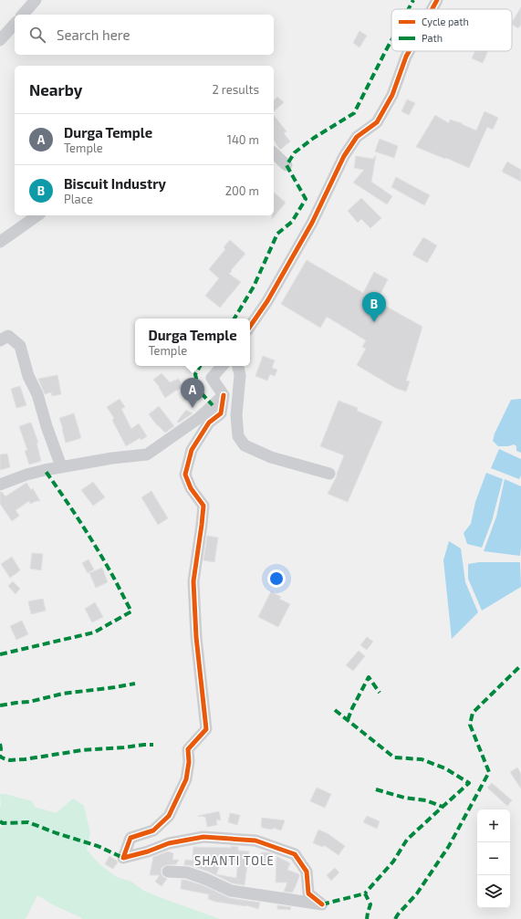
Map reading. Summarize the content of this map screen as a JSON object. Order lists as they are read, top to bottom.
{
  "districts": ["SHANTI TOLE"],
  "legend": ["Cycle path", "Path"],
  "page": {
    "search": "Search here",
    "heading": ["Nearby", "2 results"],
    "list": [
      {
        "mark": "A",
        "name": "Durga Temple",
        "note": "Temple",
        "value": "140 m"
      },
      {
        "mark": "B",
        "name": "Biscuit Industry",
        "note": "Place",
        "value": "200 m"
      }
    ],
    "pins": ["B", "A"],
    "popup": ["Durga Temple", "Temple"],
    "map_buttons": ["+", "−"]
  }
}
